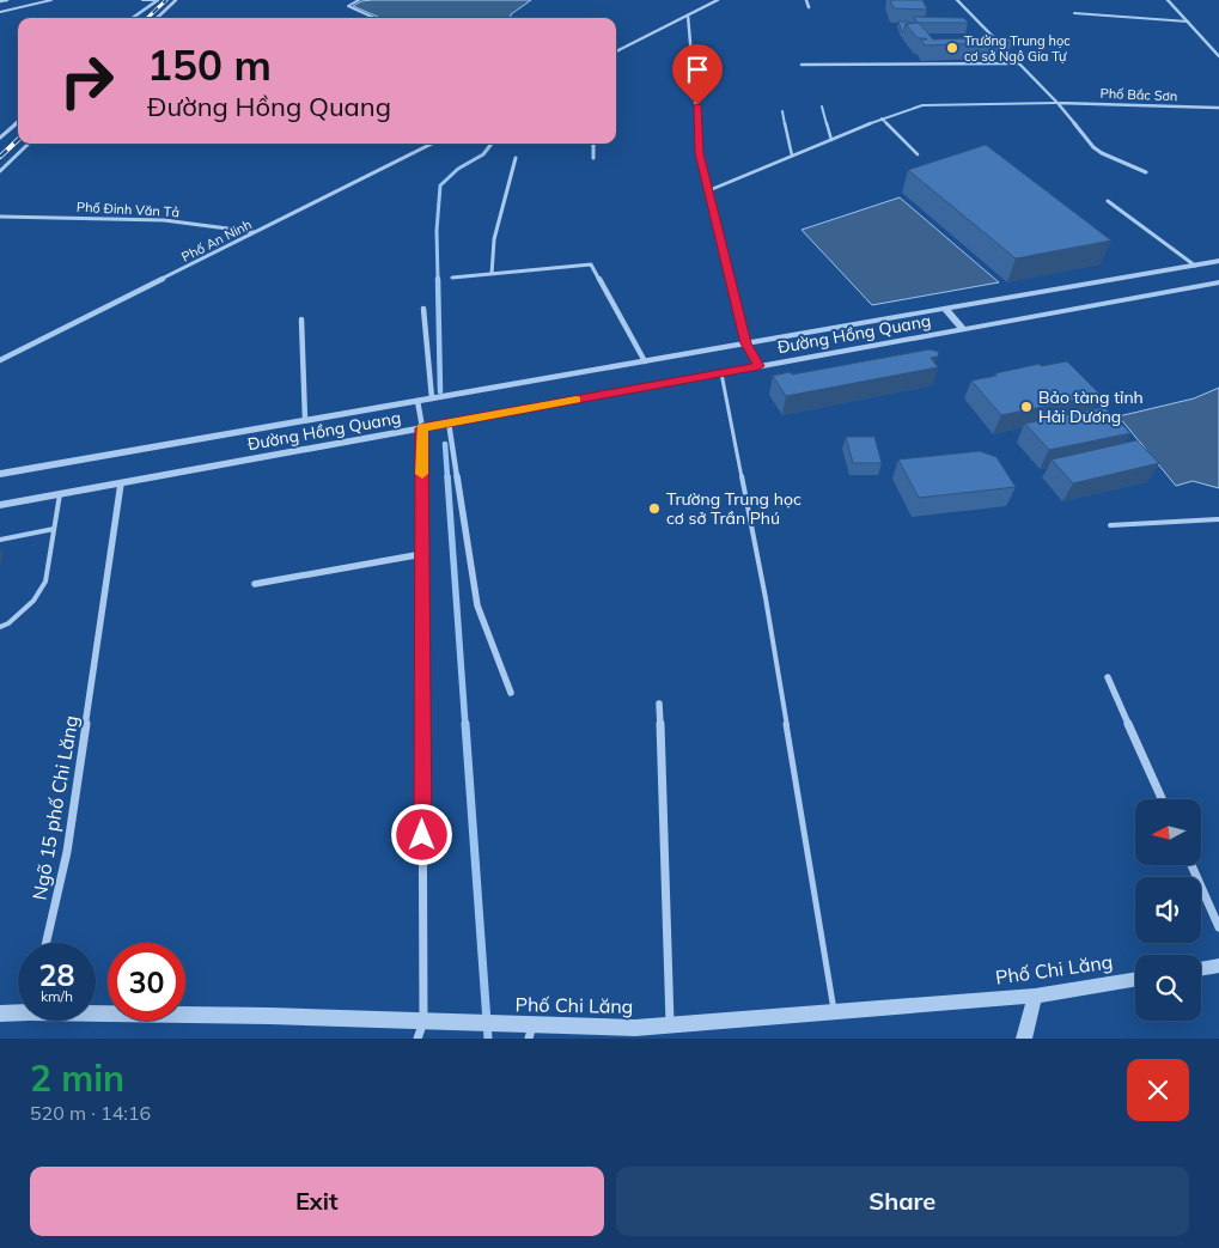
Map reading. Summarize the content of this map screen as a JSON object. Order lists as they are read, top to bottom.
{
  "streets": {
    "street": [
      "Phố Bắc Sơn",
      "Phố Đinh Văn Tả",
      "Phố An Ninh",
      "Đường Hồng Quang",
      "Ngõ 15 phố Chi Lăng",
      "Phố Chi Lăng"
    ]
  },
  "crossings": [
    ["Phố Đinh Văn Tả", "Phố An Ninh"],
    ["Đường Hồng Quang", "Ngõ 15 phố Chi Lăng"]
  ],
  "places": ["Trường Trung học cơ sở Ngô Gia Tự", "Bảo tàng tỉnh Hải Dương", "Trường Trung học cơ sở Trần Phú"],
  "north": "left",
  "page": {
    "turn": ["150 m", "Đường Hồng Quang"],
    "speed": "28 km/h",
    "limit": "30",
    "heading": ["2 min", "520 m · 14:16"],
    "buttons": ["Exit", "Share"]
  }
}
